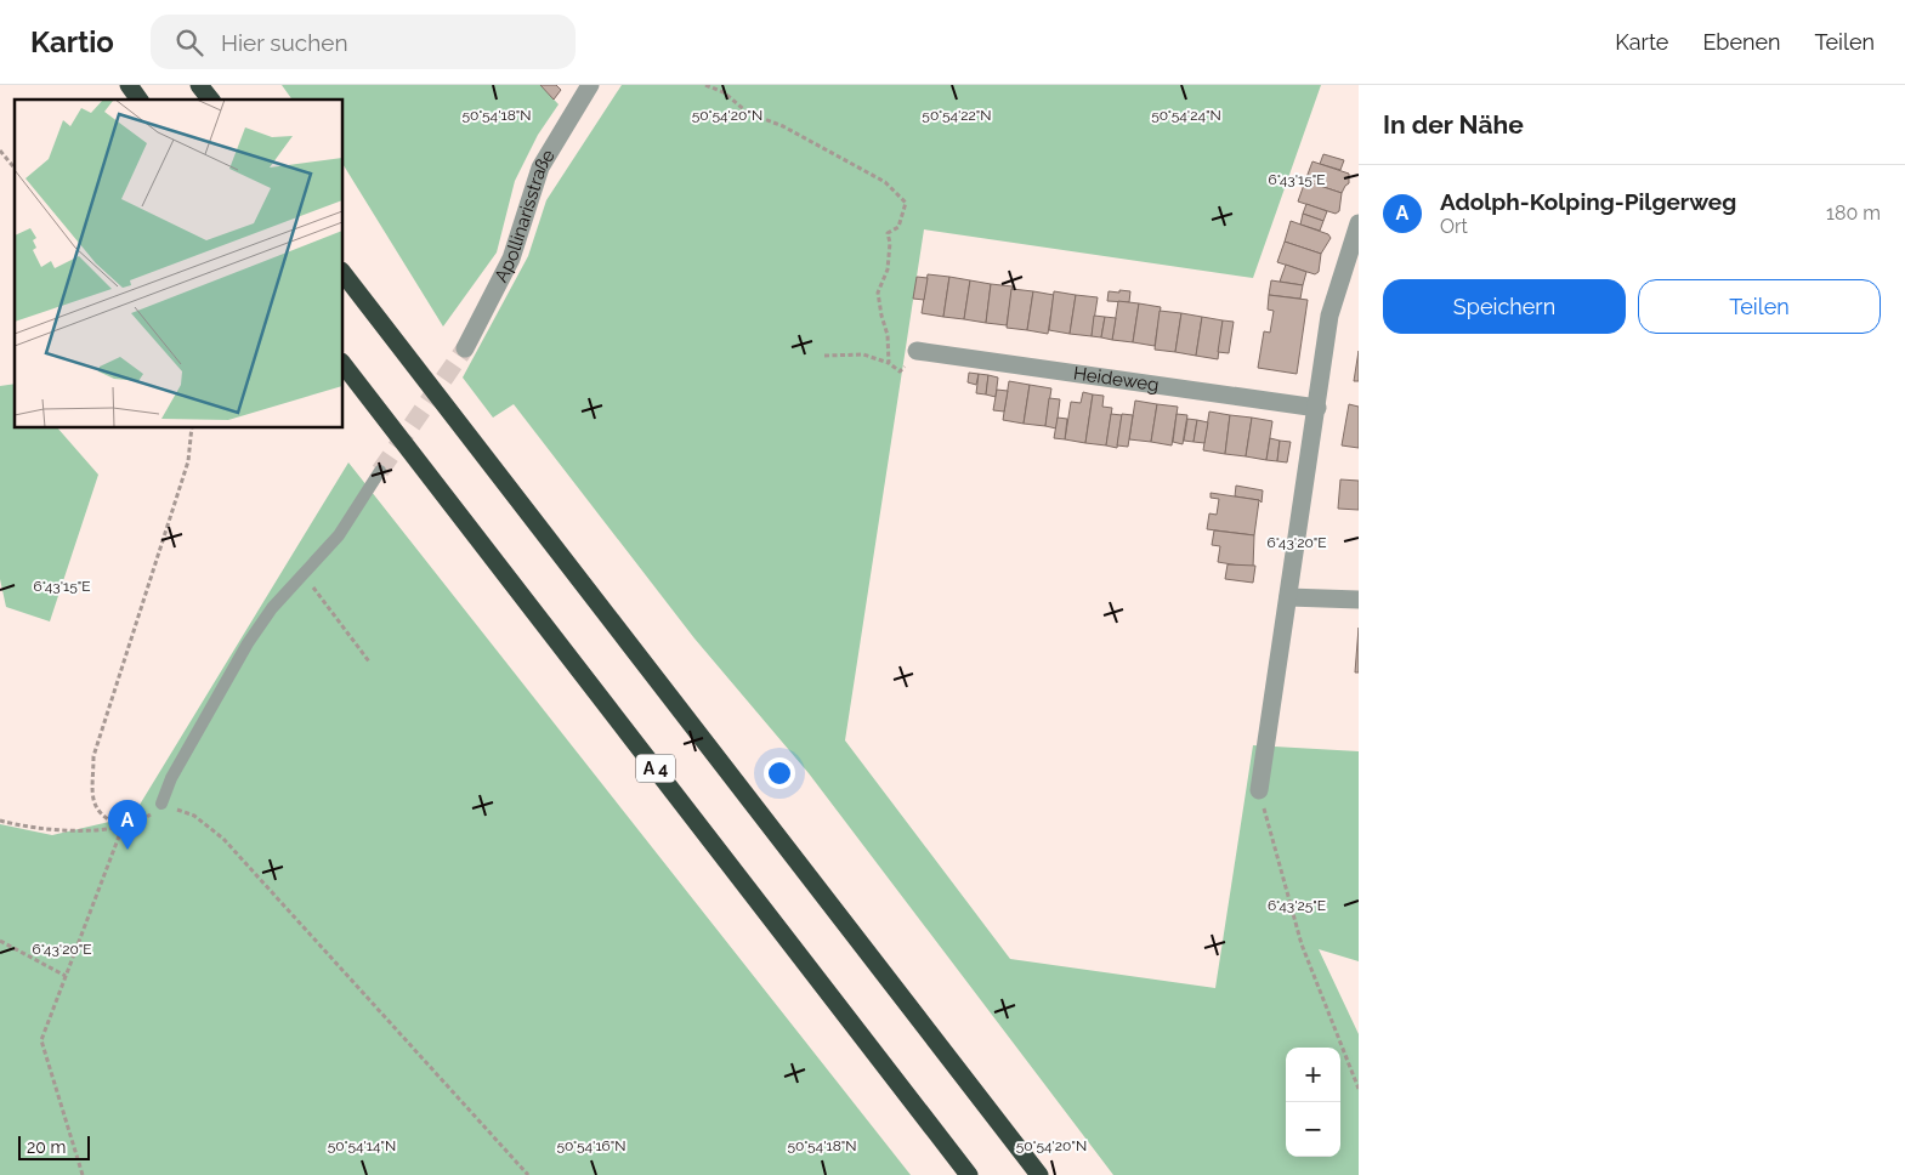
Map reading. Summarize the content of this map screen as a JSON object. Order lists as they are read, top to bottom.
{
  "streets": {
    "highway": ["A 4"],
    "street": ["Apollinarisstraße", "Heideweg"]
  },
  "scale_bar": "20 m",
  "page": {
    "header": "Kartio",
    "search": "Hier suchen",
    "nav": ["Karte", "Ebenen", "Teilen"],
    "heading": "In der Nähe",
    "list": [
      {
        "mark": "A",
        "name": "Adolph-Kolping-Pilgerweg",
        "note": "Ort",
        "value": "180 m"
      }
    ],
    "buttons": ["Speichern", "Teilen"],
    "pins": "A",
    "map_buttons": ["+", "−"],
    "scale": "20 m"
  },
  "coordinates": [
    "50°54'18\"N",
    "50°54'20\"N",
    "50°54'22\"N",
    "50°54'24\"N",
    "6°43'15\"E",
    "6°43'20\"E",
    "6°43'25\"E",
    "50°54'14\"N",
    "50°54'16\"N"
  ]
}
